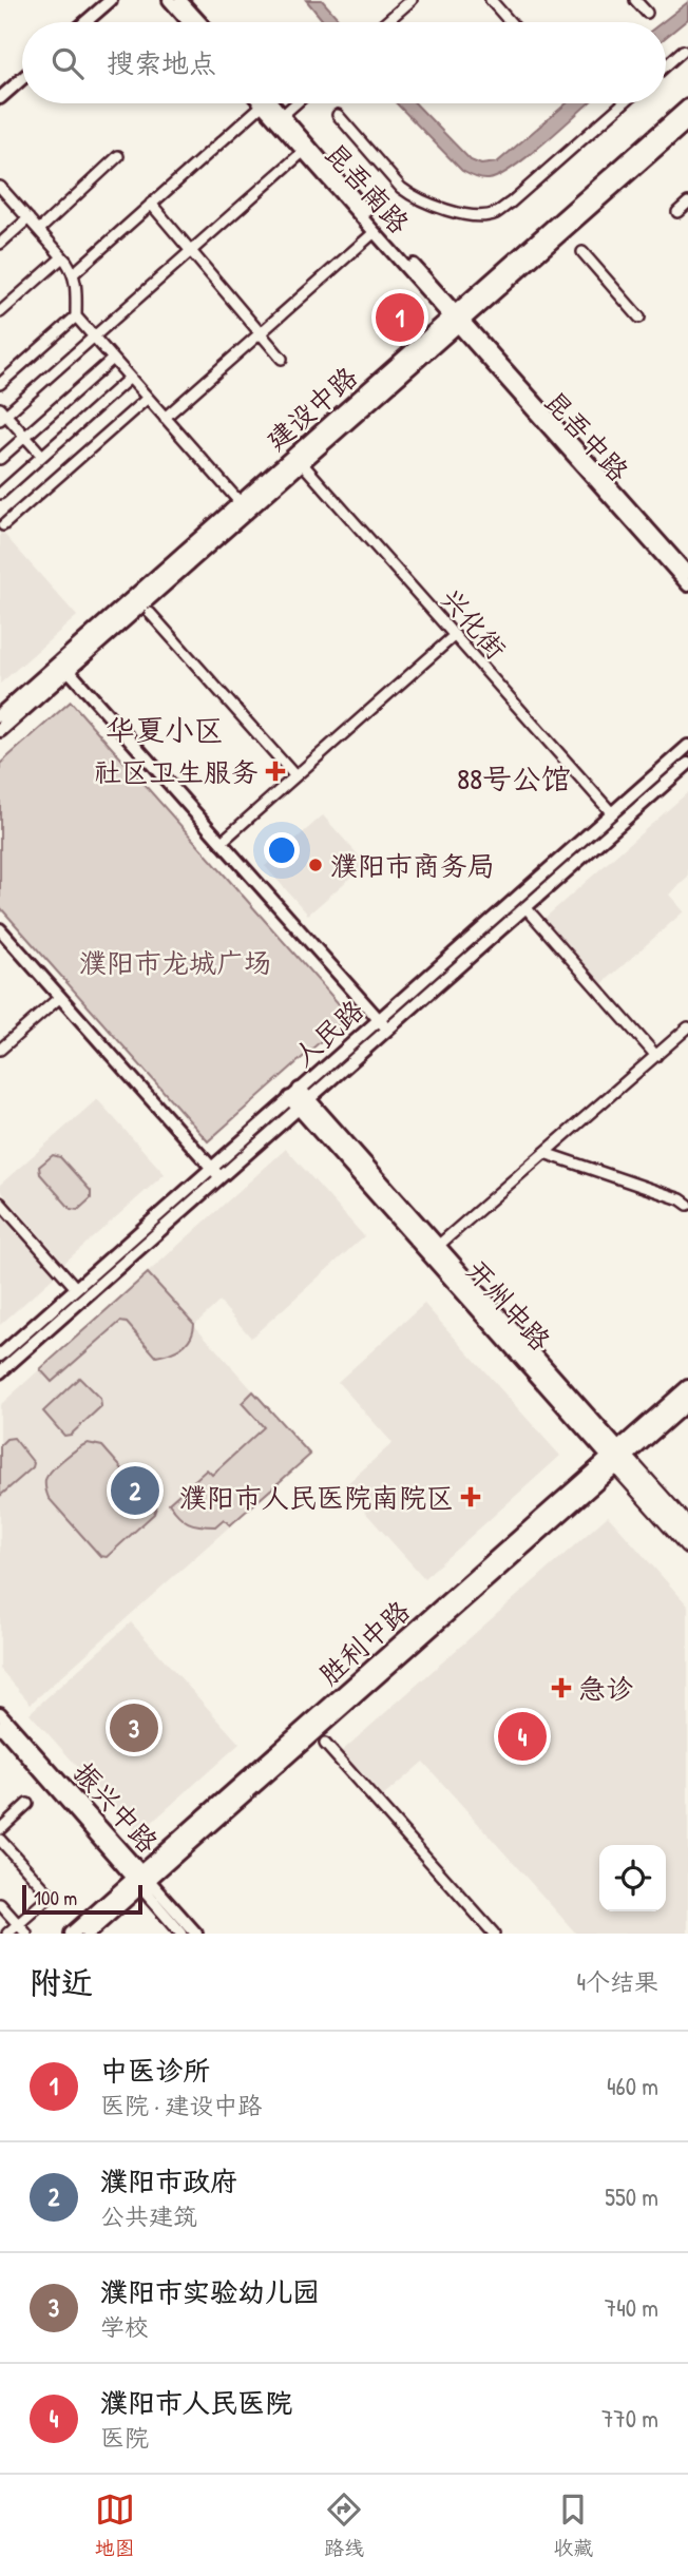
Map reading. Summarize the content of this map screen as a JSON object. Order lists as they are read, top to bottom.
{
  "streets": {
    "main road": ["建设中路", "开州中路", "胜利中路"],
    "street": [
      "昆吾南路",
      "昆吾中路",
      "兴化街",
      "人民路",
      "振兴中路"
    ]
  },
  "crossings": [
    ["昆吾南路", "建设中路"],
    ["昆吾南路", "昆吾中路"],
    ["建设中路", "昆吾中路"],
    ["建设中路", "兴化街"],
    ["兴化街", "人民路"],
    ["人民路", "开州中路"],
    ["开州中路", "胜利中路"],
    ["胜利中路", "振兴中路"]
  ],
  "districts": ["华夏小区", "88号公馆"],
  "parks": ["濮阳市龙城广场"],
  "places": {
    "health": ["社区卫生服务", "濮阳市人民医院南院区", "急诊"],
    "other": ["濮阳市商务局"]
  },
  "scale_bar": "100 m",
  "page": {
    "search": "搜索地点",
    "pins": [
      "1",
      "2",
      "3",
      "4"
    ],
    "scale": "100 m",
    "heading": ["附近", "4个结果"],
    "list": [
      {
        "mark": "1",
        "name": "中医诊所",
        "note": "医院 · 建设中路",
        "value": "460 m"
      },
      {
        "mark": "2",
        "name": "濮阳市政府",
        "note": "公共建筑",
        "value": "550 m"
      },
      {
        "mark": "3",
        "name": "濮阳市实验幼儿园",
        "note": "学校",
        "value": "740 m"
      },
      {
        "mark": "4",
        "name": "濮阳市人民医院",
        "note": "医院",
        "value": "770 m"
      }
    ],
    "nav": ["地图", "路线", "收藏"]
  }
}
